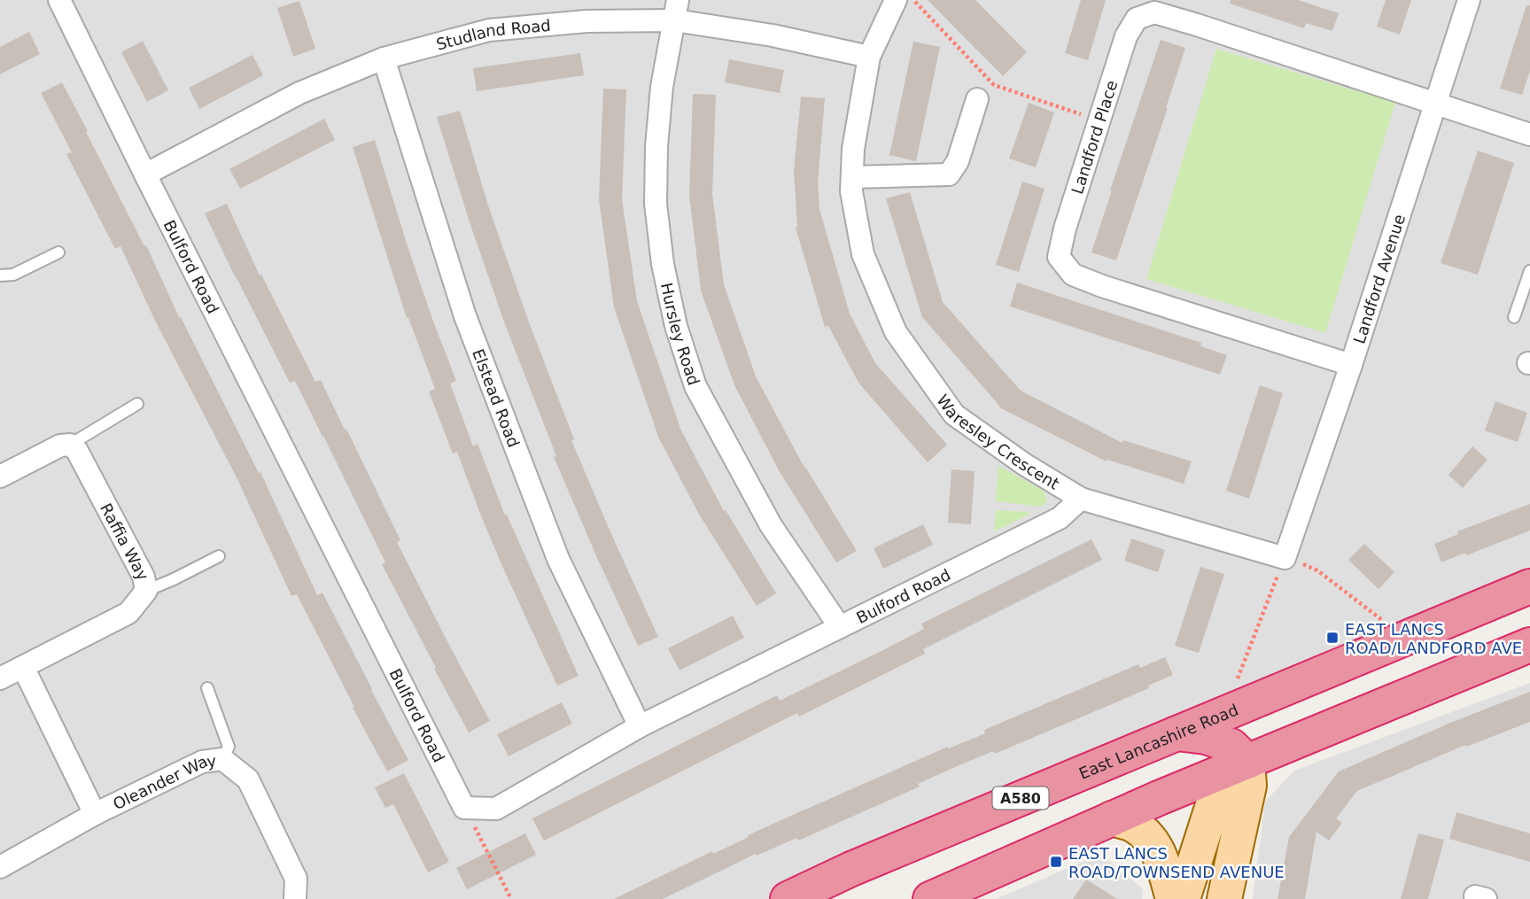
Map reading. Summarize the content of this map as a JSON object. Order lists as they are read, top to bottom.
{
  "streets": {
    "highway": ["East Lancashire Road", "A580"],
    "street": [
      "Studland Road",
      "Landford Place",
      "Bulford Road",
      "Landford Avenue",
      "Hursley Road",
      "Elstead Road",
      "Waresley Crescent",
      "Raffia Way",
      "Oleander Way"
    ]
  },
  "crossings": [
    ["Studland Road", "Bulford Road"],
    ["Studland Road", "Hursley Road"],
    ["Studland Road", "Elstead Road"],
    ["Studland Road", "Waresley Crescent"],
    ["Landford Place", "Landford Avenue"],
    ["Bulford Road", "Hursley Road"],
    ["Bulford Road", "Elstead Road"],
    ["Bulford Road", "Waresley Crescent"],
    ["Landford Avenue", "Waresley Crescent"],
    ["Raffia Way", "Oleander Way"]
  ],
  "places": {
    "transit": ["EAST LANCS ROAD/LANDFORD AVE", "EAST LANCS ROAD/TOWNSEND AVENUE"]
  }
}
